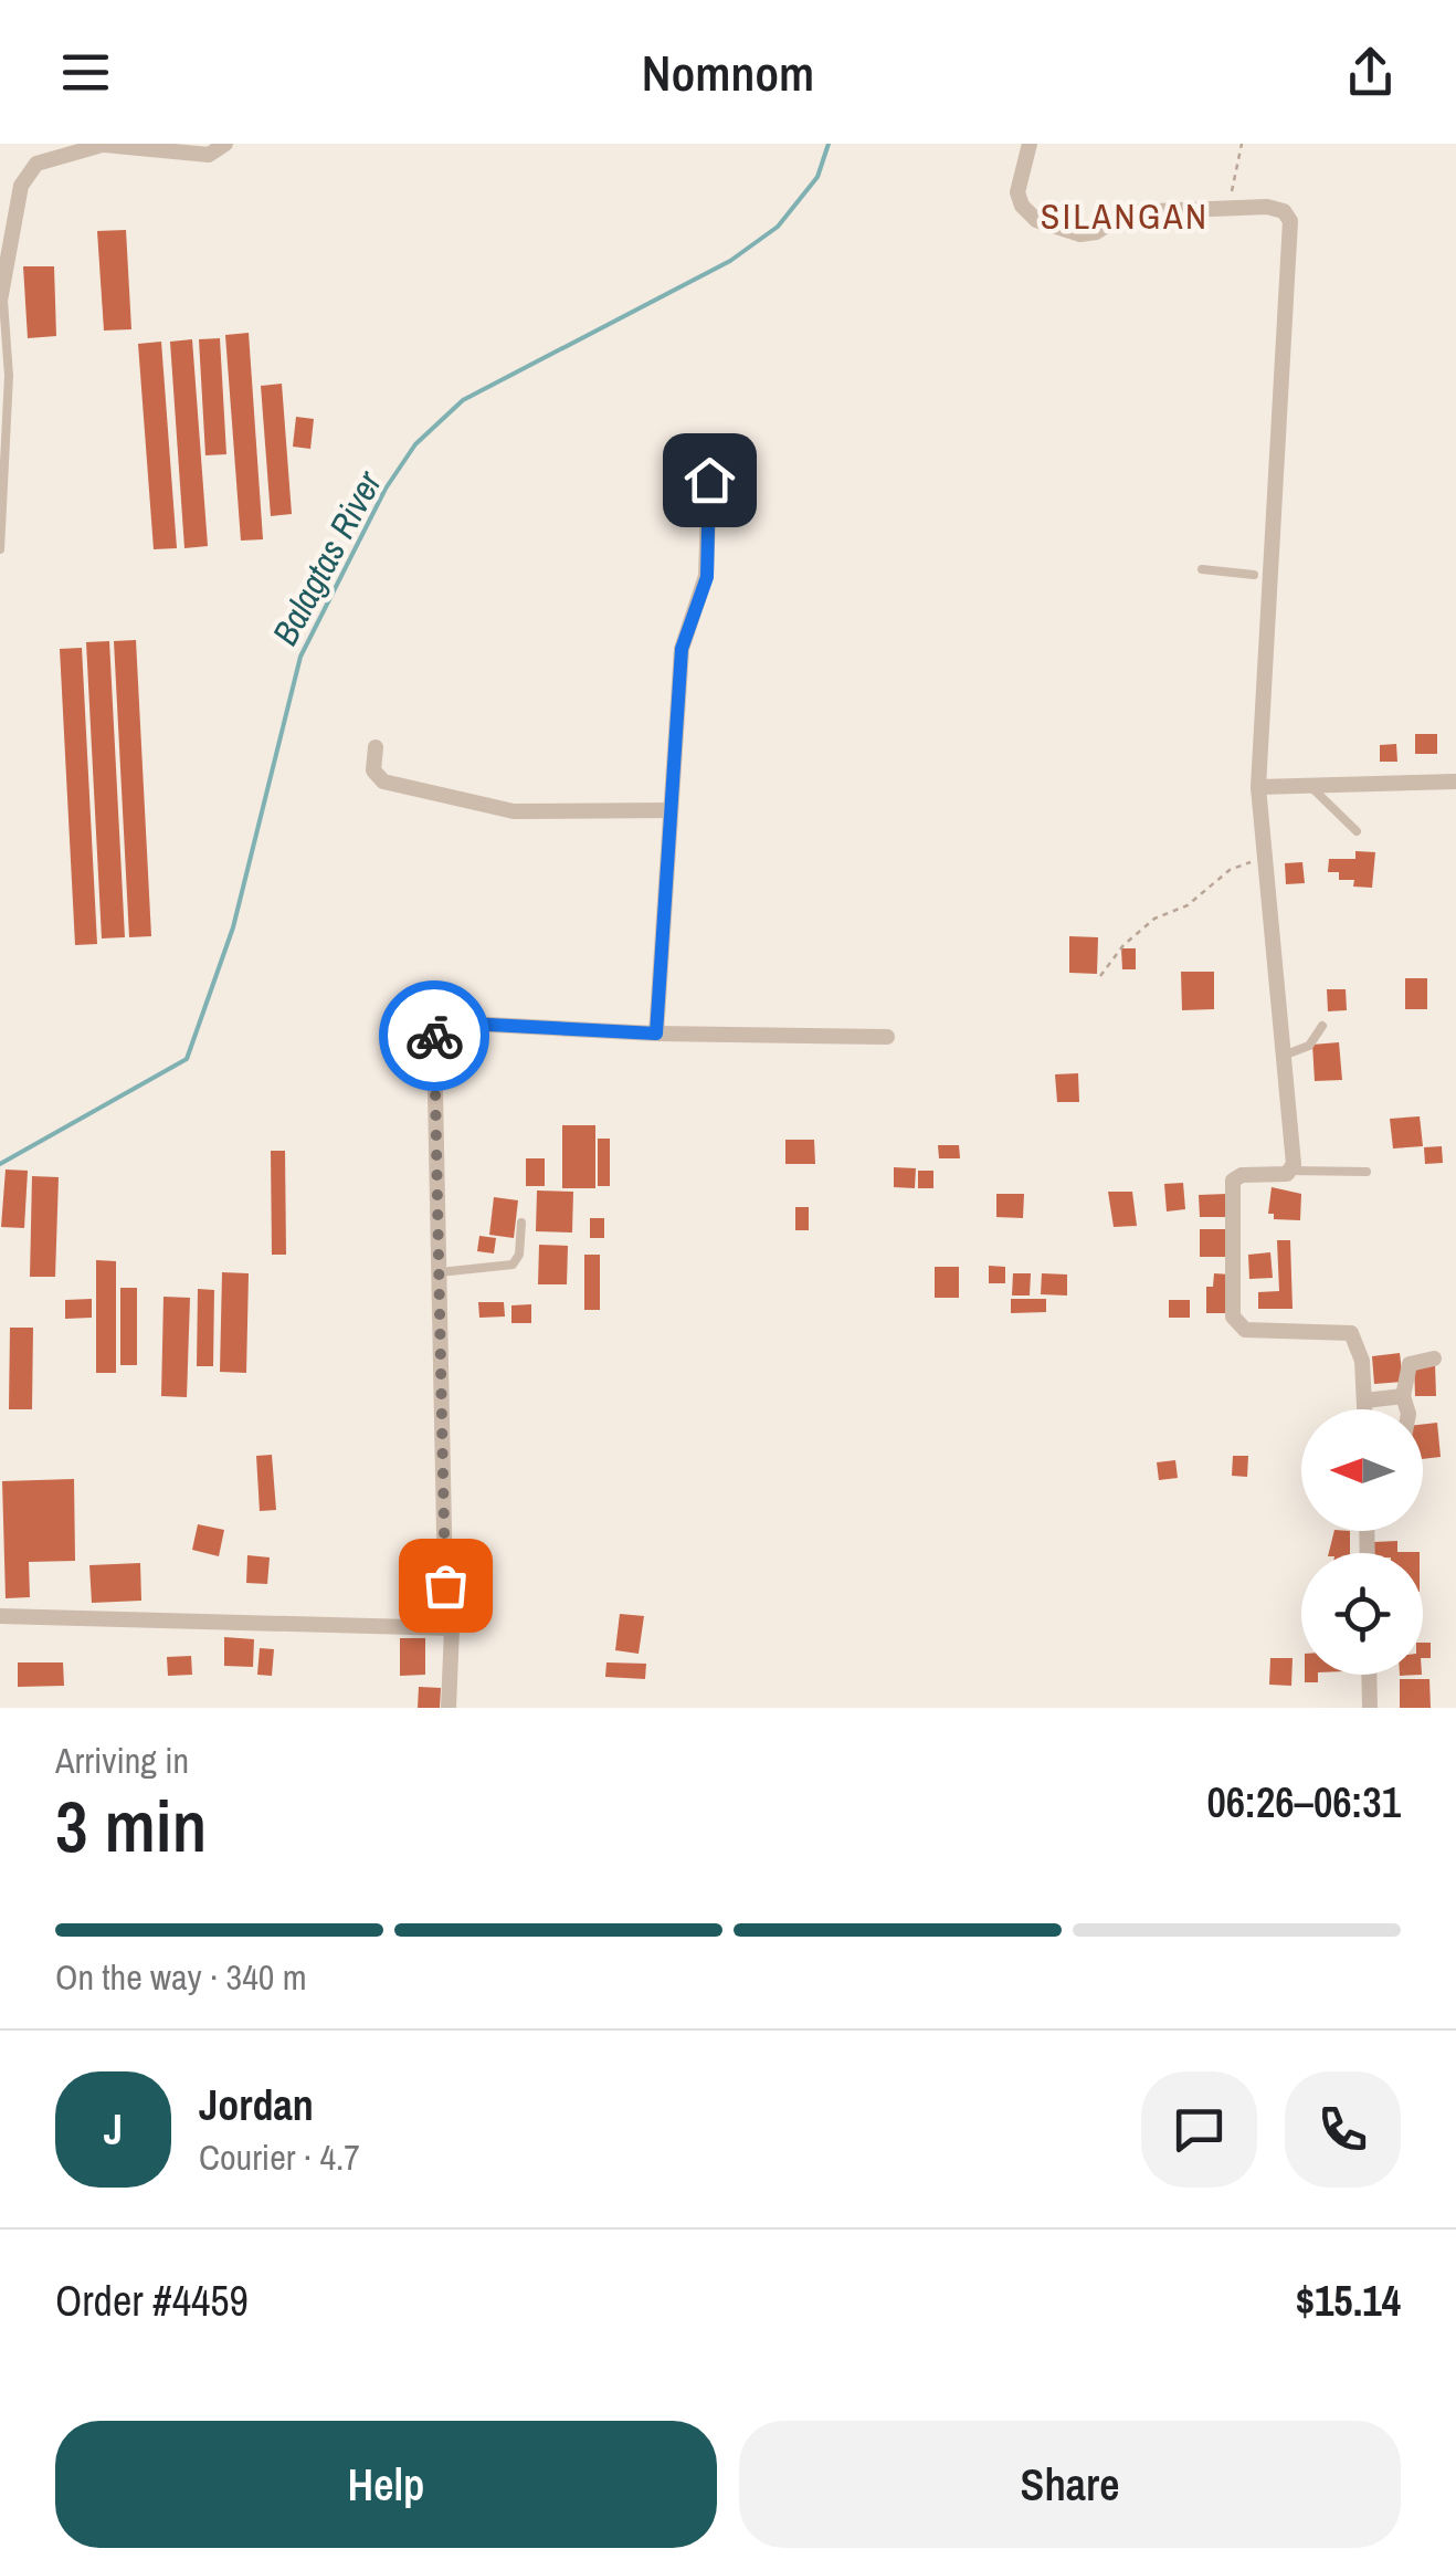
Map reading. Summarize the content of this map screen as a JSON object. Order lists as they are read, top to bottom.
{
  "districts": ["SILANGAN"],
  "water": ["Balagtas River"],
  "north": "left",
  "page": {
    "header": "Nomnom",
    "heading": ["3 min", "Arriving in", "06:26–06:31"],
    "panel": [
      "Jordan",
      "Courier · 4.7",
      "Order #4459",
      "$15.14"
    ],
    "bar": "On the way · 340 m",
    "round": "J",
    "buttons": ["Help", "Share"]
  }
}
